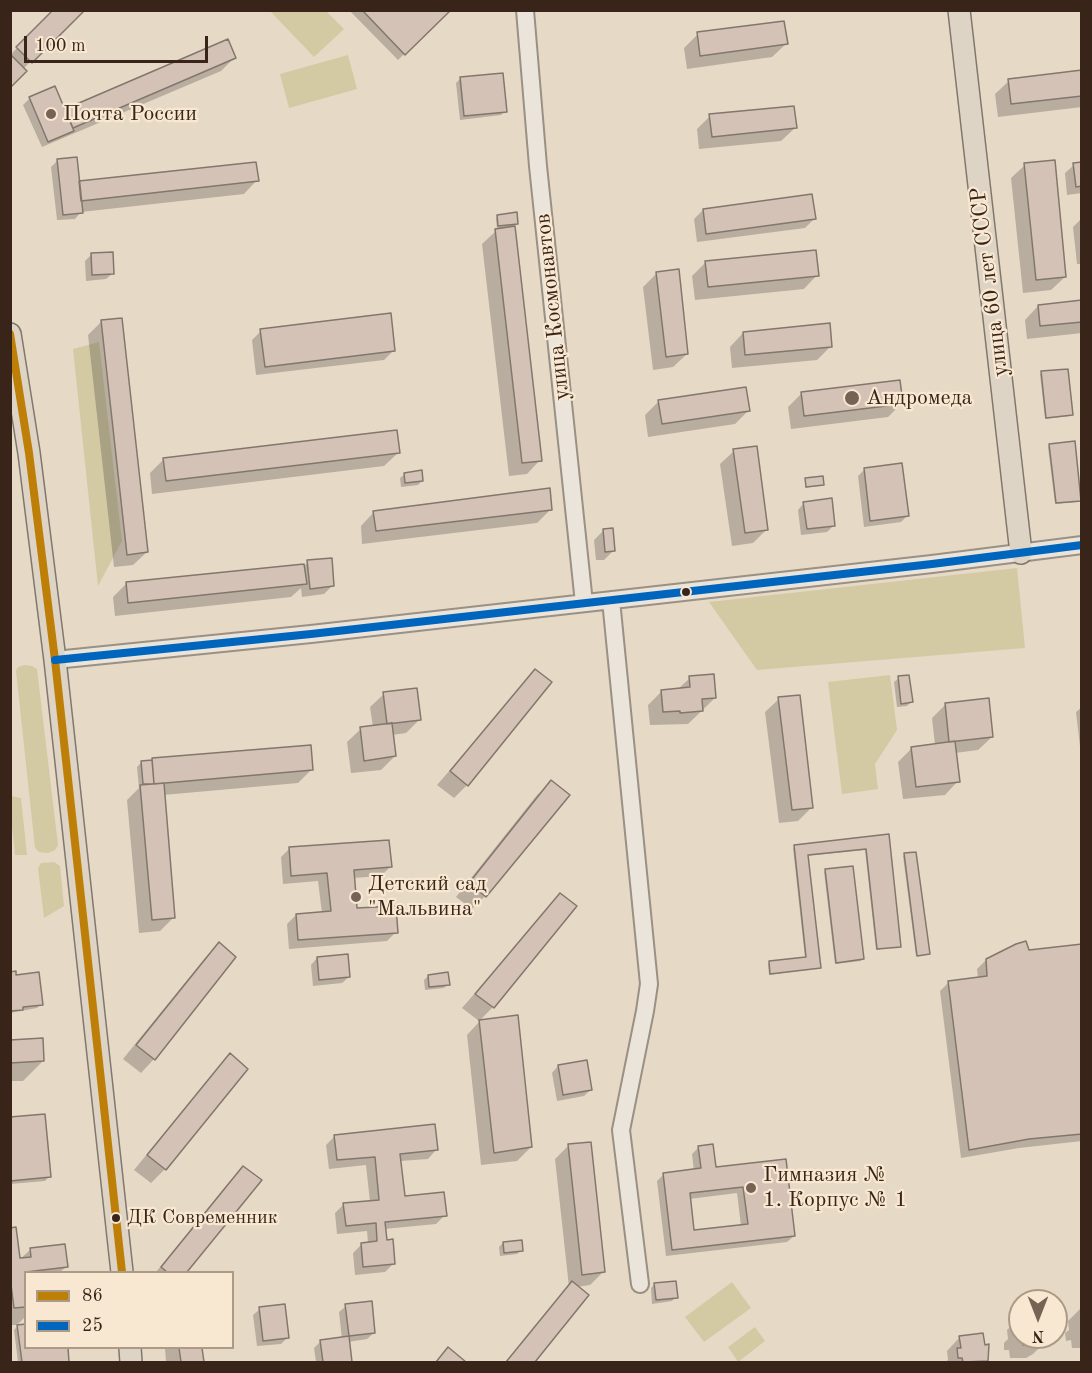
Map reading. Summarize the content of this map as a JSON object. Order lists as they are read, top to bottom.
{
  "streets": {
    "main road": ["улица 60 лет СССР"],
    "street": ["улица Космонавтов"]
  },
  "places": [
    "Почта России",
    "Андромеда",
    "Детский сад \"Мальвина\"",
    "Гимназия № 1. Корпус № 1",
    "ДК Современник"
  ],
  "lines": ["transit line 86", "transit line 25"],
  "legend": ["86", "25"],
  "scale_bar": "100 m",
  "north": "bottom"
}
